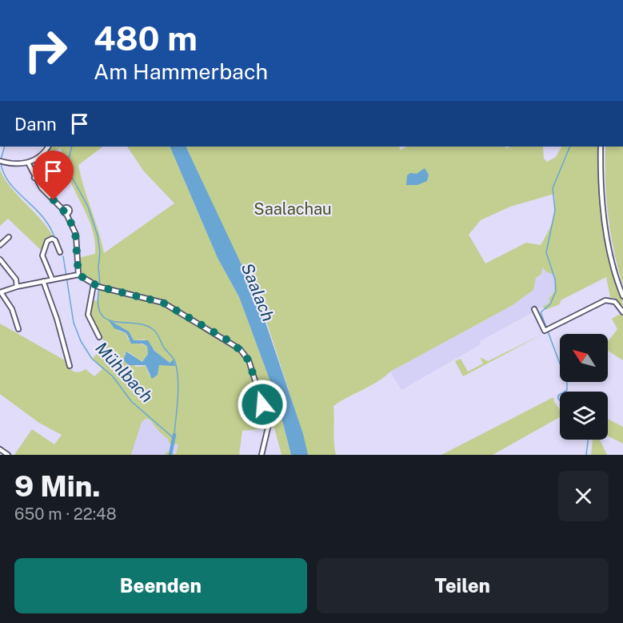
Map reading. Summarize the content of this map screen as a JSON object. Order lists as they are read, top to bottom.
{
  "water": ["Saalach", "Mühlbach"],
  "parks": ["Saalachau"],
  "north": "top left",
  "page": {
    "turn": ["480 m", "Am Hammerbach"],
    "then": "Dann",
    "heading": ["9 Min.", "650 m · 22:48"],
    "buttons": ["Beenden", "Teilen"]
  }
}
